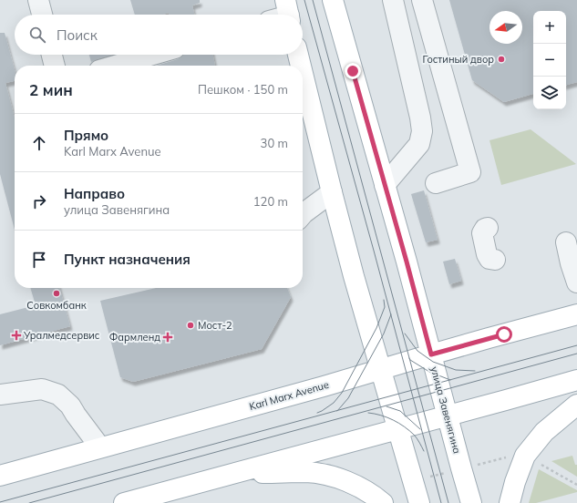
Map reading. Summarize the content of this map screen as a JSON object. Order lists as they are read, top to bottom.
{
  "streets": {
    "main road": ["Karl Marx Avenue", "улица Завенягина"]
  },
  "crossings": [
    ["Karl Marx Avenue", "улица Завенягина"]
  ],
  "places": {
    "other": ["Гостиный двор", "Совкомбанк", "Мост-2"],
    "health": ["Уралмедсервис", "Фармленд"]
  },
  "north": "left",
  "page": {
    "map_buttons": ["+", "−"],
    "search": "Поиск",
    "heading": ["2 мин", "Пешком · 150 m"],
    "list": [
      ["Прямо", "Karl Marx Avenue", "30 m"],
      ["Направо", "улица Завенягина", "120 m"],
      "Пункт назначения"
    ]
  }
}
